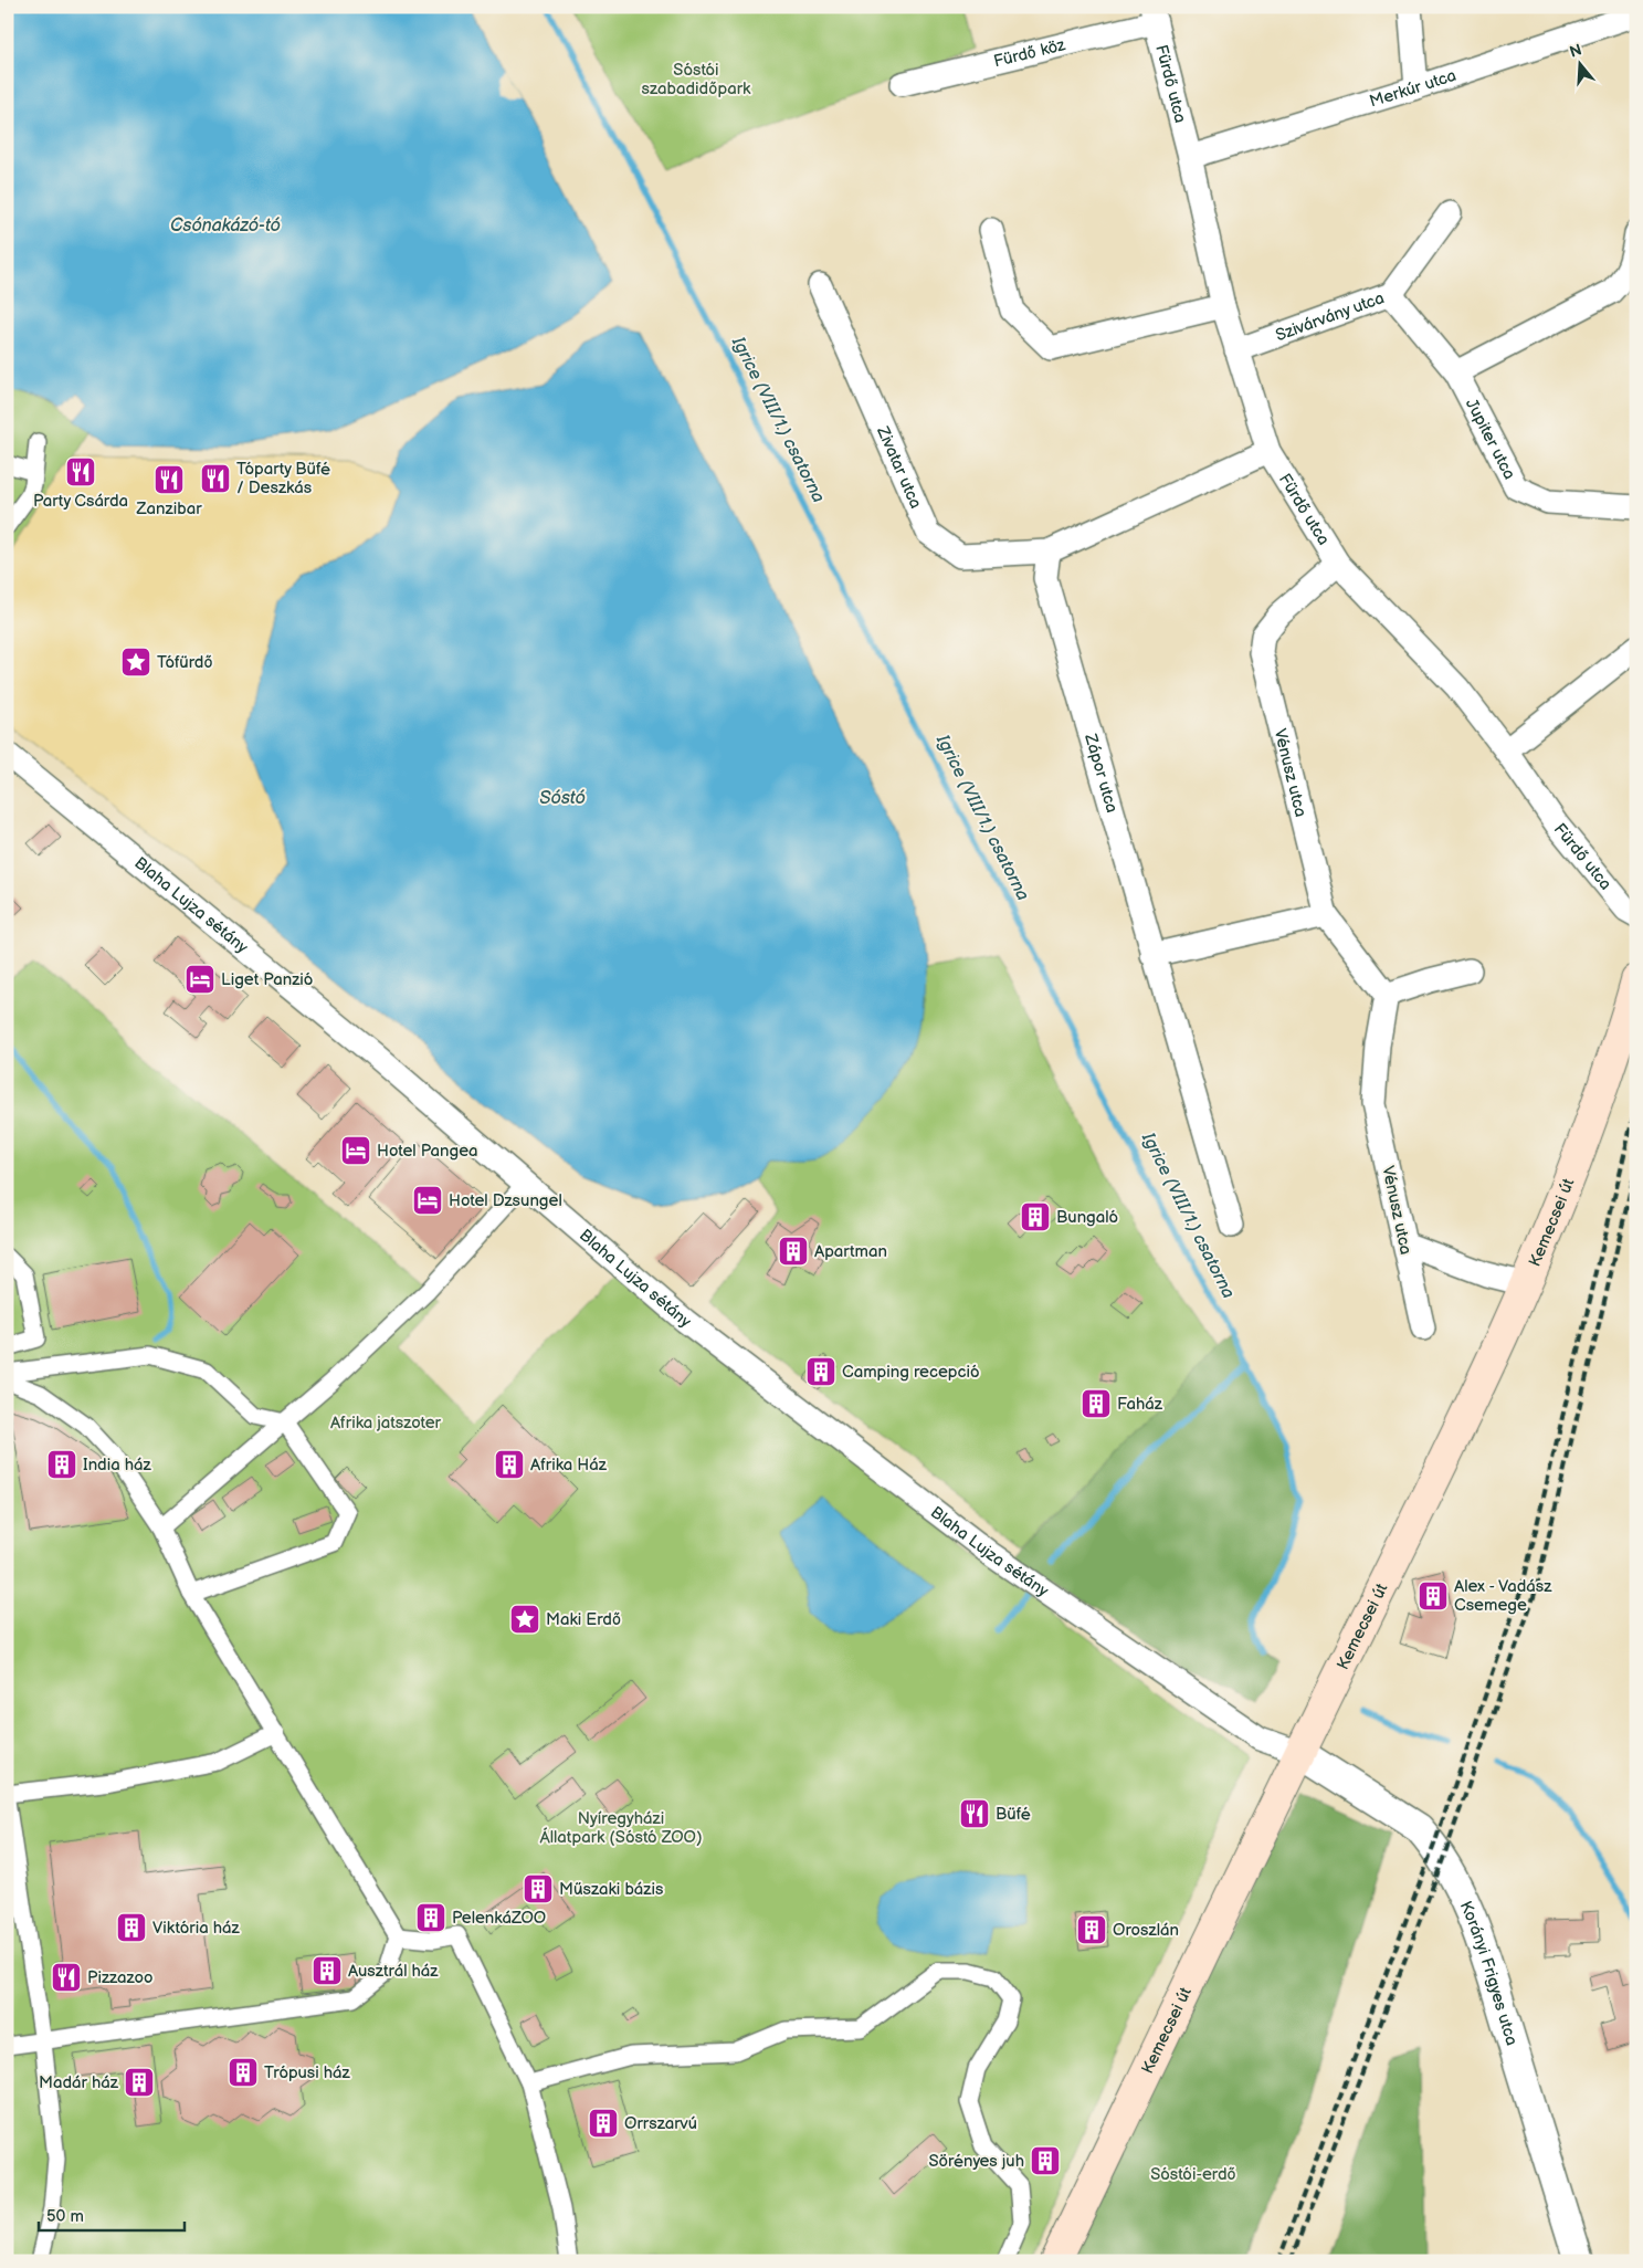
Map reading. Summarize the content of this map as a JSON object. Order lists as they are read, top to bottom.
{
  "streets": {
    "main road": ["Kemecsei út"],
    "street": [
      "Fürdő köz",
      "Fürdő utca",
      "Merkúr utca",
      "Szivárvány utca",
      "Jupiter utca",
      "Zivatar utca",
      "Zápor utca",
      "Vénusz utca",
      "Blaha Lujza sétány",
      "Korányi Frigyes utca"
    ]
  },
  "crossings": [
    ["Fürdő köz", "Fürdő utca"],
    ["Fürdő utca", "Merkúr utca"],
    ["Fürdő utca", "Szivárvány utca"],
    ["Fürdő utca", "Vénusz utca"],
    ["Szivárvány utca", "Jupiter utca"],
    ["Zivatar utca", "Zápor utca"],
    ["Blaha Lujza sétány", "Kemecsei út"],
    ["Blaha Lujza sétány", "Korányi Frigyes utca"],
    ["Kemecsei út", "Korányi Frigyes utca"]
  ],
  "water": ["Csónakázó-tó", "Igrice (VIII/1.) csatorna", "Sóstó"],
  "parks": [
    "Sóstói szabadidőpark",
    "Afrika jatszoter",
    "Nyíregyházi Állatpark (Sóstó ZOO)",
    "Sóstói-erdő"
  ],
  "places": {
    "restaurant": [
      "Party Csárda",
      "Tóparty Büfé / Deszkás",
      "Zanzibar",
      "Büfé",
      "Pizzazoo"
    ],
    "place": ["Tófürdő", "Maki Erdő"],
    "hotel": ["Liget Panzió", "Hotel Pangea", "Hotel Dzsungel"],
    "building": [
      "Bungaló",
      "Apartman",
      "Camping recepció",
      "Faház",
      "India ház",
      "Afrika Ház",
      "Alex - Vadász Csemege",
      "Műszaki bázis",
      "PelenkáZOO",
      "Viktória ház",
      "Oroszlán",
      "Ausztrál ház",
      "Trópusi ház",
      "Madár ház",
      "Orrszarvú",
      "Sörényes juh"
    ]
  },
  "scale_bar": "50 m",
  "north": "top"
}
